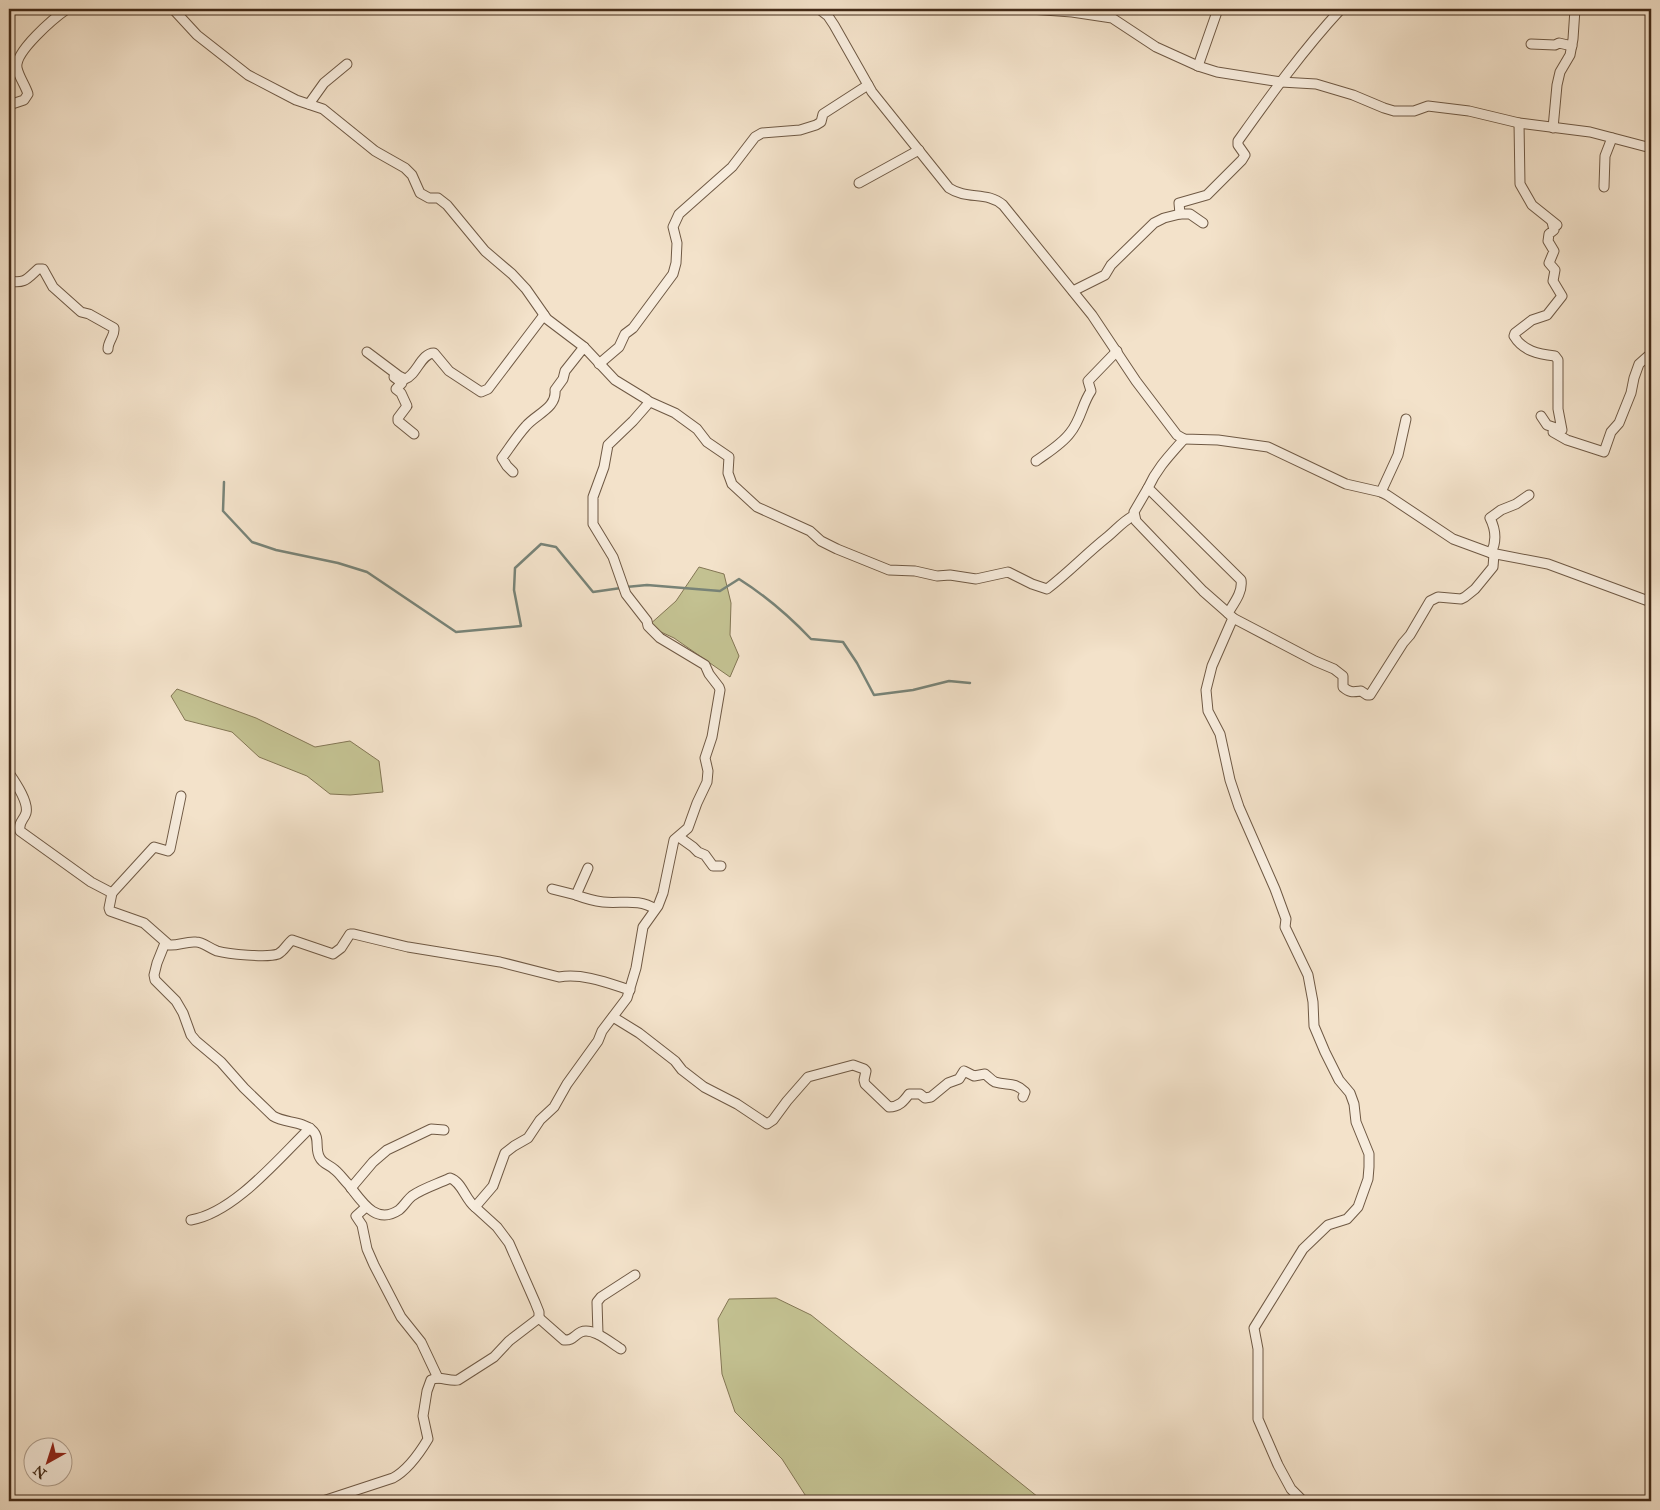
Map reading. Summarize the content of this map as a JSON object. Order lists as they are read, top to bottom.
{
  "north": "bottom left"
}
